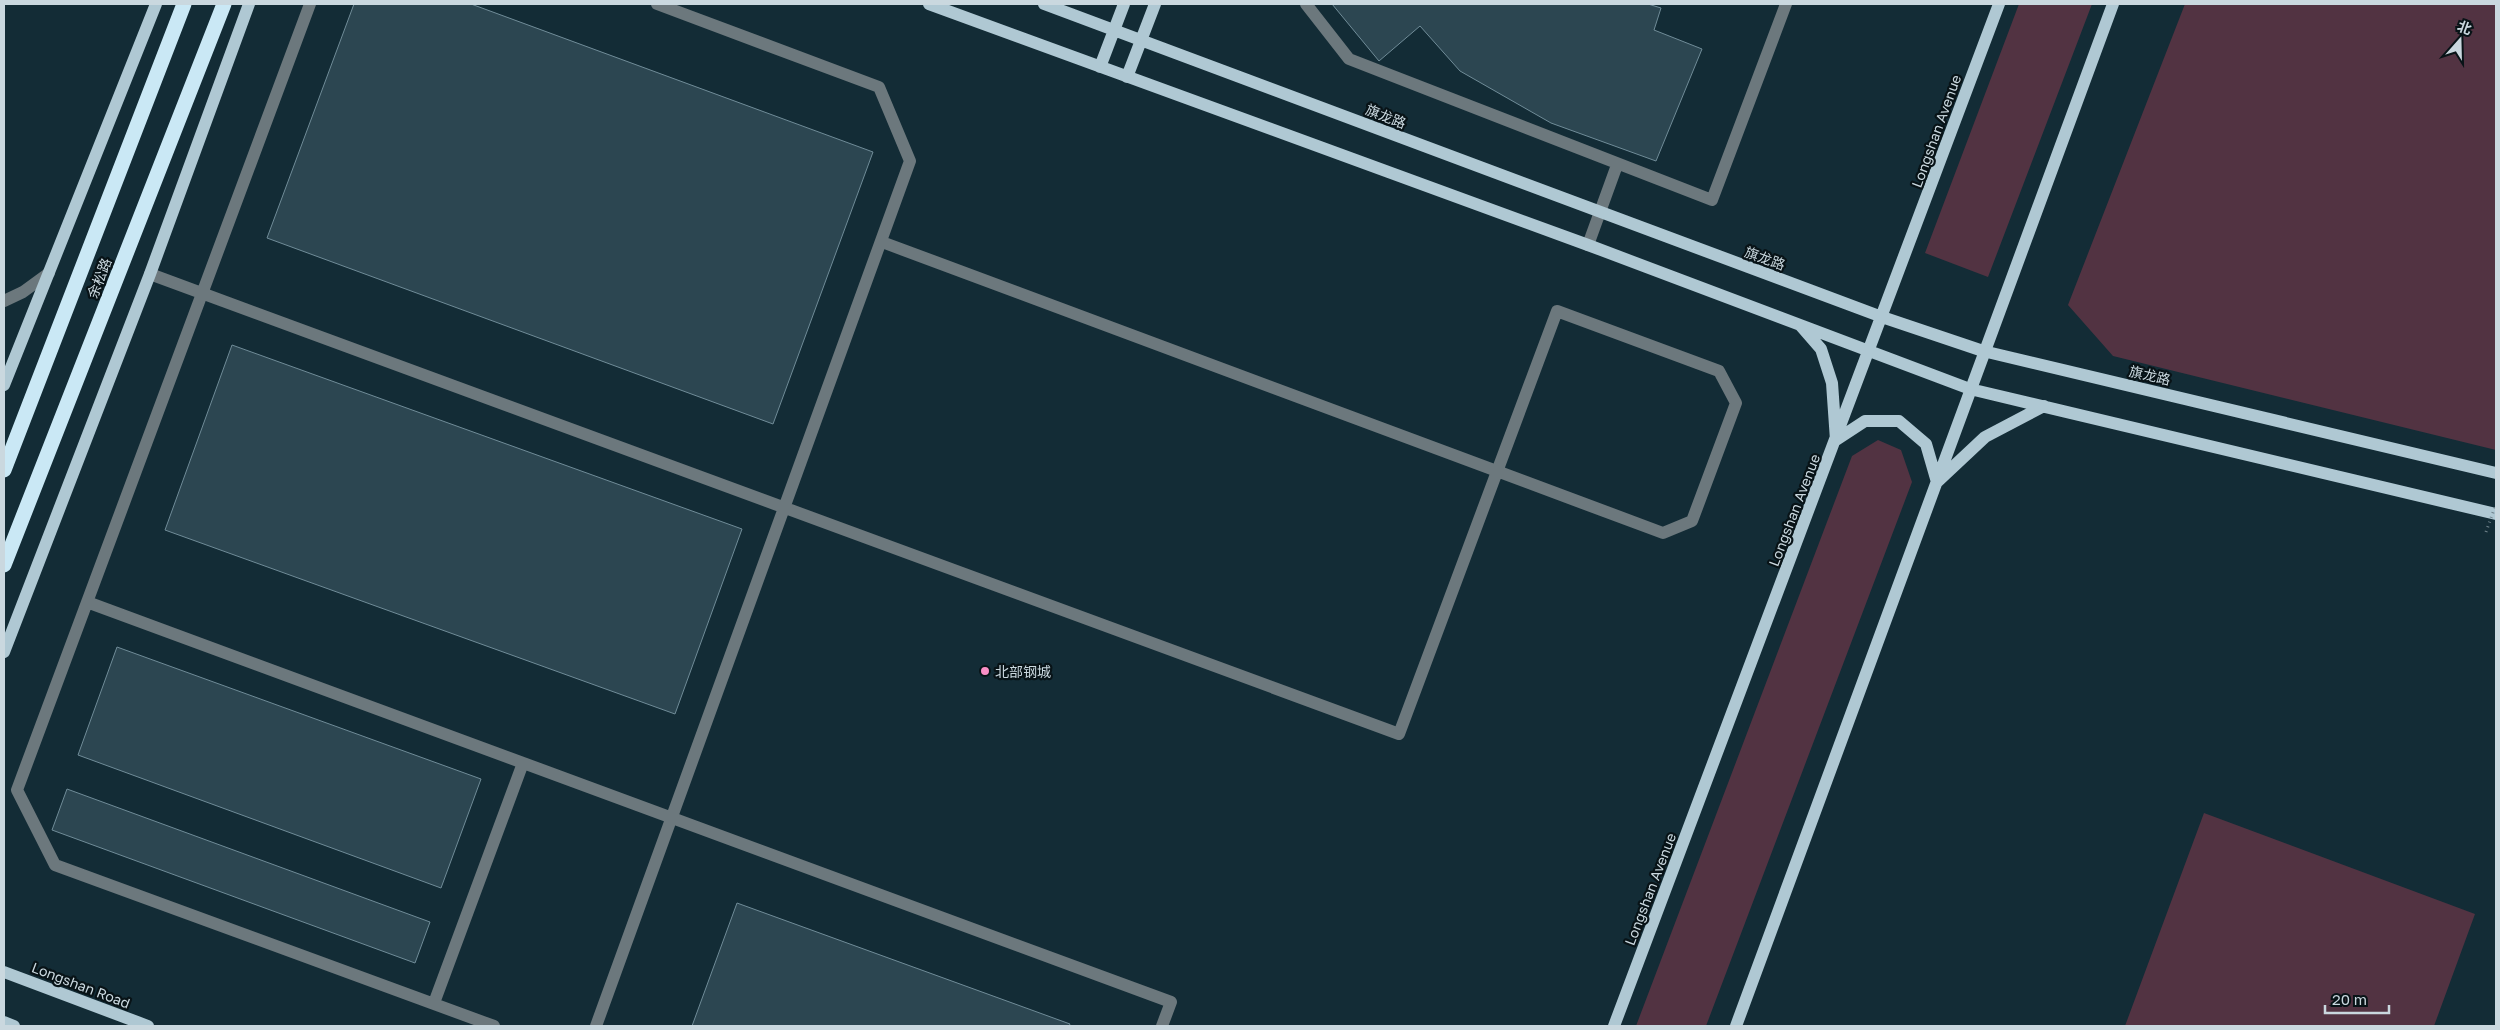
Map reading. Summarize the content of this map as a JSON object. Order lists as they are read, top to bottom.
{
  "streets": {
    "highway": ["余松路"],
    "main road": ["旗龙路", "Longshan Avenue", "Longshan Road"]
  },
  "crossings": [
    ["旗龙路", "Longshan Avenue"]
  ],
  "places": ["北部钢城"],
  "scale_bar": "20 m",
  "north": "top"
}
